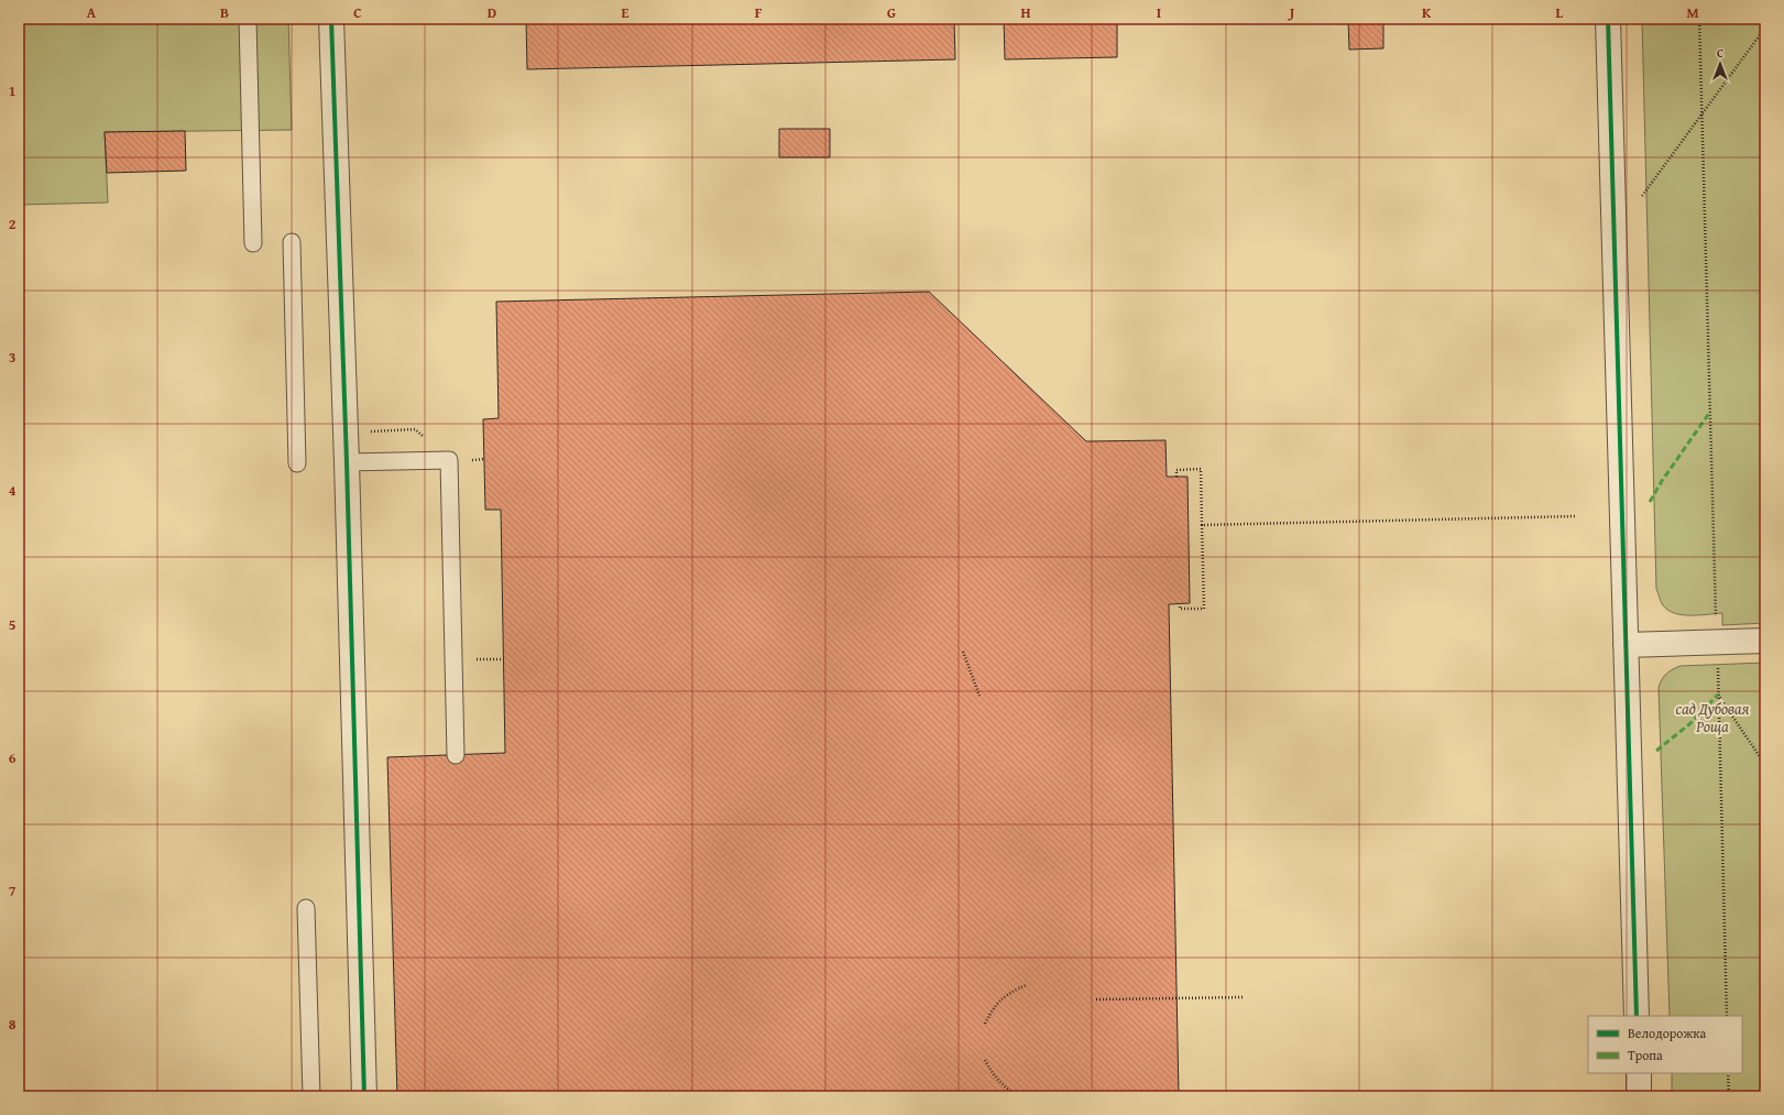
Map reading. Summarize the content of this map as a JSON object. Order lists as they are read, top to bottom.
{
  "parks": ["сад Дубовая Роща"],
  "legend": ["Велодорожка", "Тропа"],
  "north": "top",
  "grid": {
    "columns": [
      "A",
      "B",
      "C",
      "D",
      "E",
      "F",
      "G",
      "H",
      "I",
      "J",
      "K",
      "L",
      "M"
    ],
    "rows": [
      "1",
      "2",
      "3",
      "4",
      "5",
      "6",
      "7",
      "8"
    ]
  }
}
